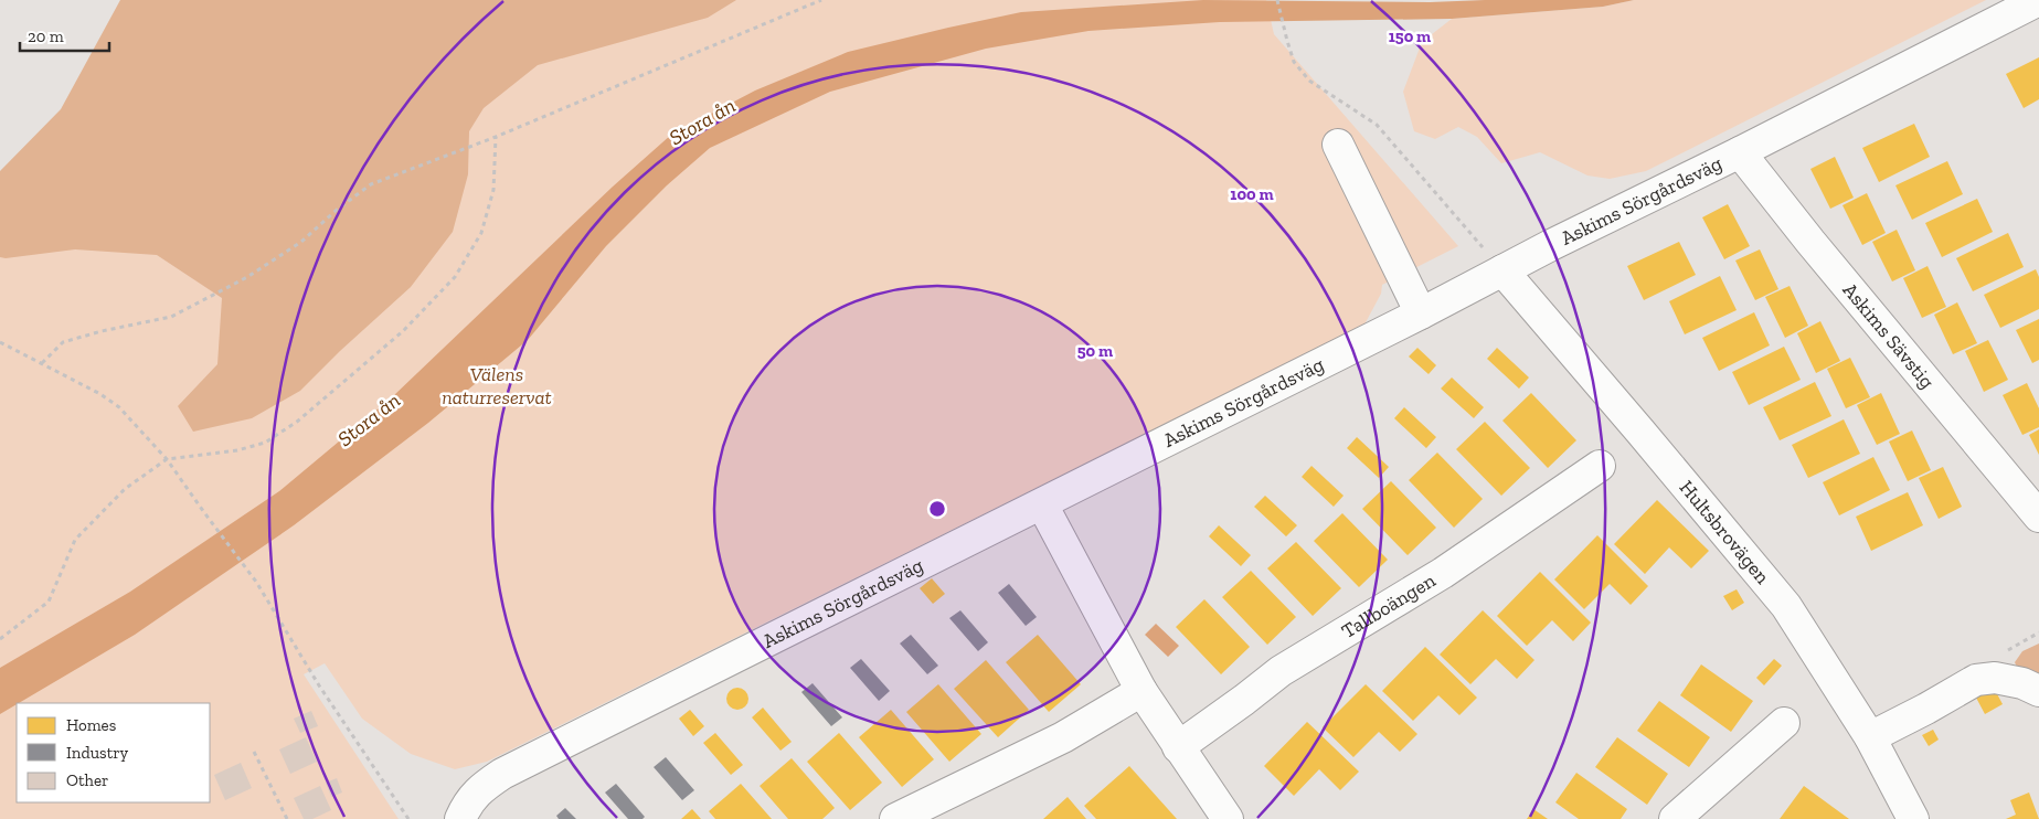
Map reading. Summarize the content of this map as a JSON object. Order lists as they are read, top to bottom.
{
  "streets": {
    "street": [
      "Askims Sörgårdsväg",
      "Askims Sävstig",
      "Hultsbrovägen",
      "Tallboängen"
    ]
  },
  "crossings": [
    ["Askims Sörgårdsväg", "Askims Sävstig"],
    ["Askims Sörgårdsväg", "Hultsbrovägen"]
  ],
  "water": ["Stora ån"],
  "parks": ["Välens naturreservat"],
  "legend": ["Homes", "Industry", "Other"],
  "scale_bar": "20 m",
  "rings": ["150 m", "100 m", "50 m"]
}
